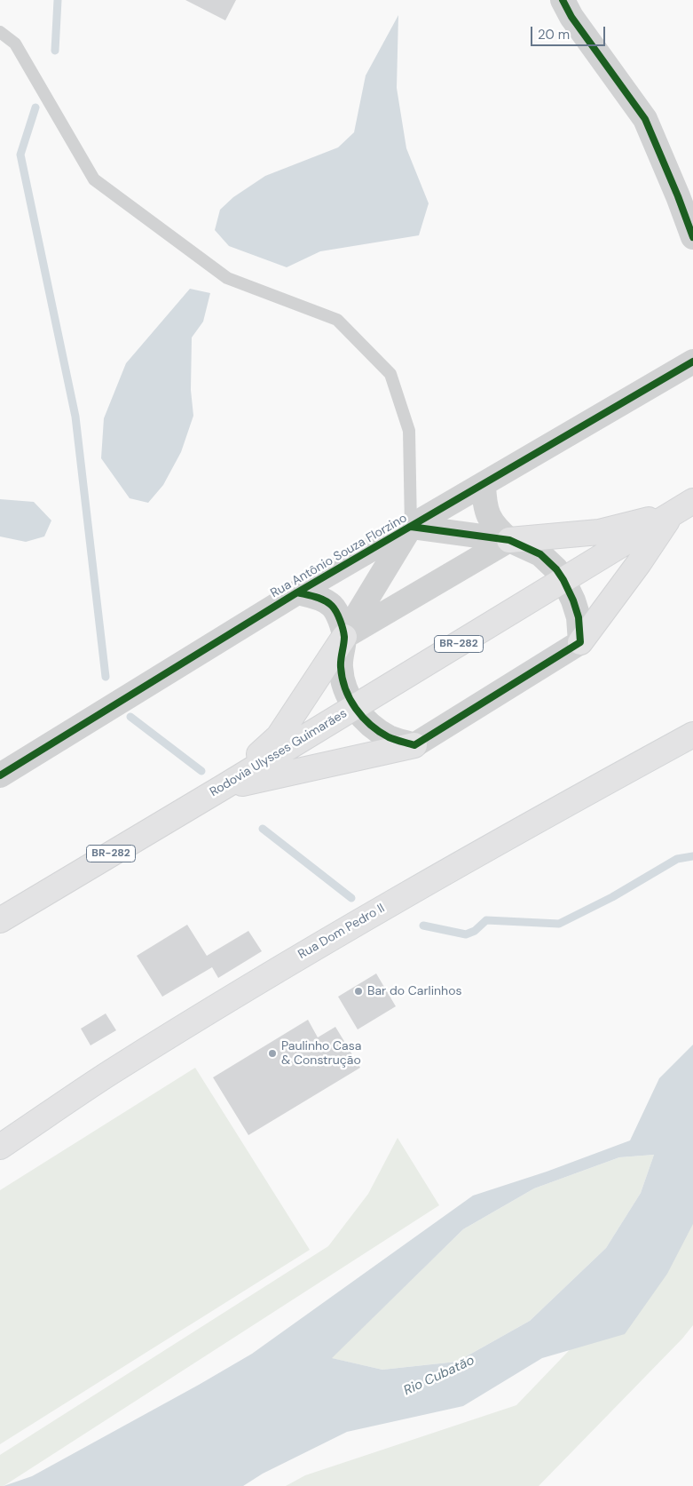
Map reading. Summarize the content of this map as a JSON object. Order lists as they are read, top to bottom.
{
  "streets": {
    "main road": ["BR-282", "Rodovia Ulysses Guimarães", "Rua Dom Pedro II"],
    "street": ["Rua Antônio Souza Florzino"]
  },
  "water": ["Rio Cubatão"],
  "places": ["Bar do Carlinhos", "Paulinho Casa & Construção"],
  "scale_bar": "20 m"
}
